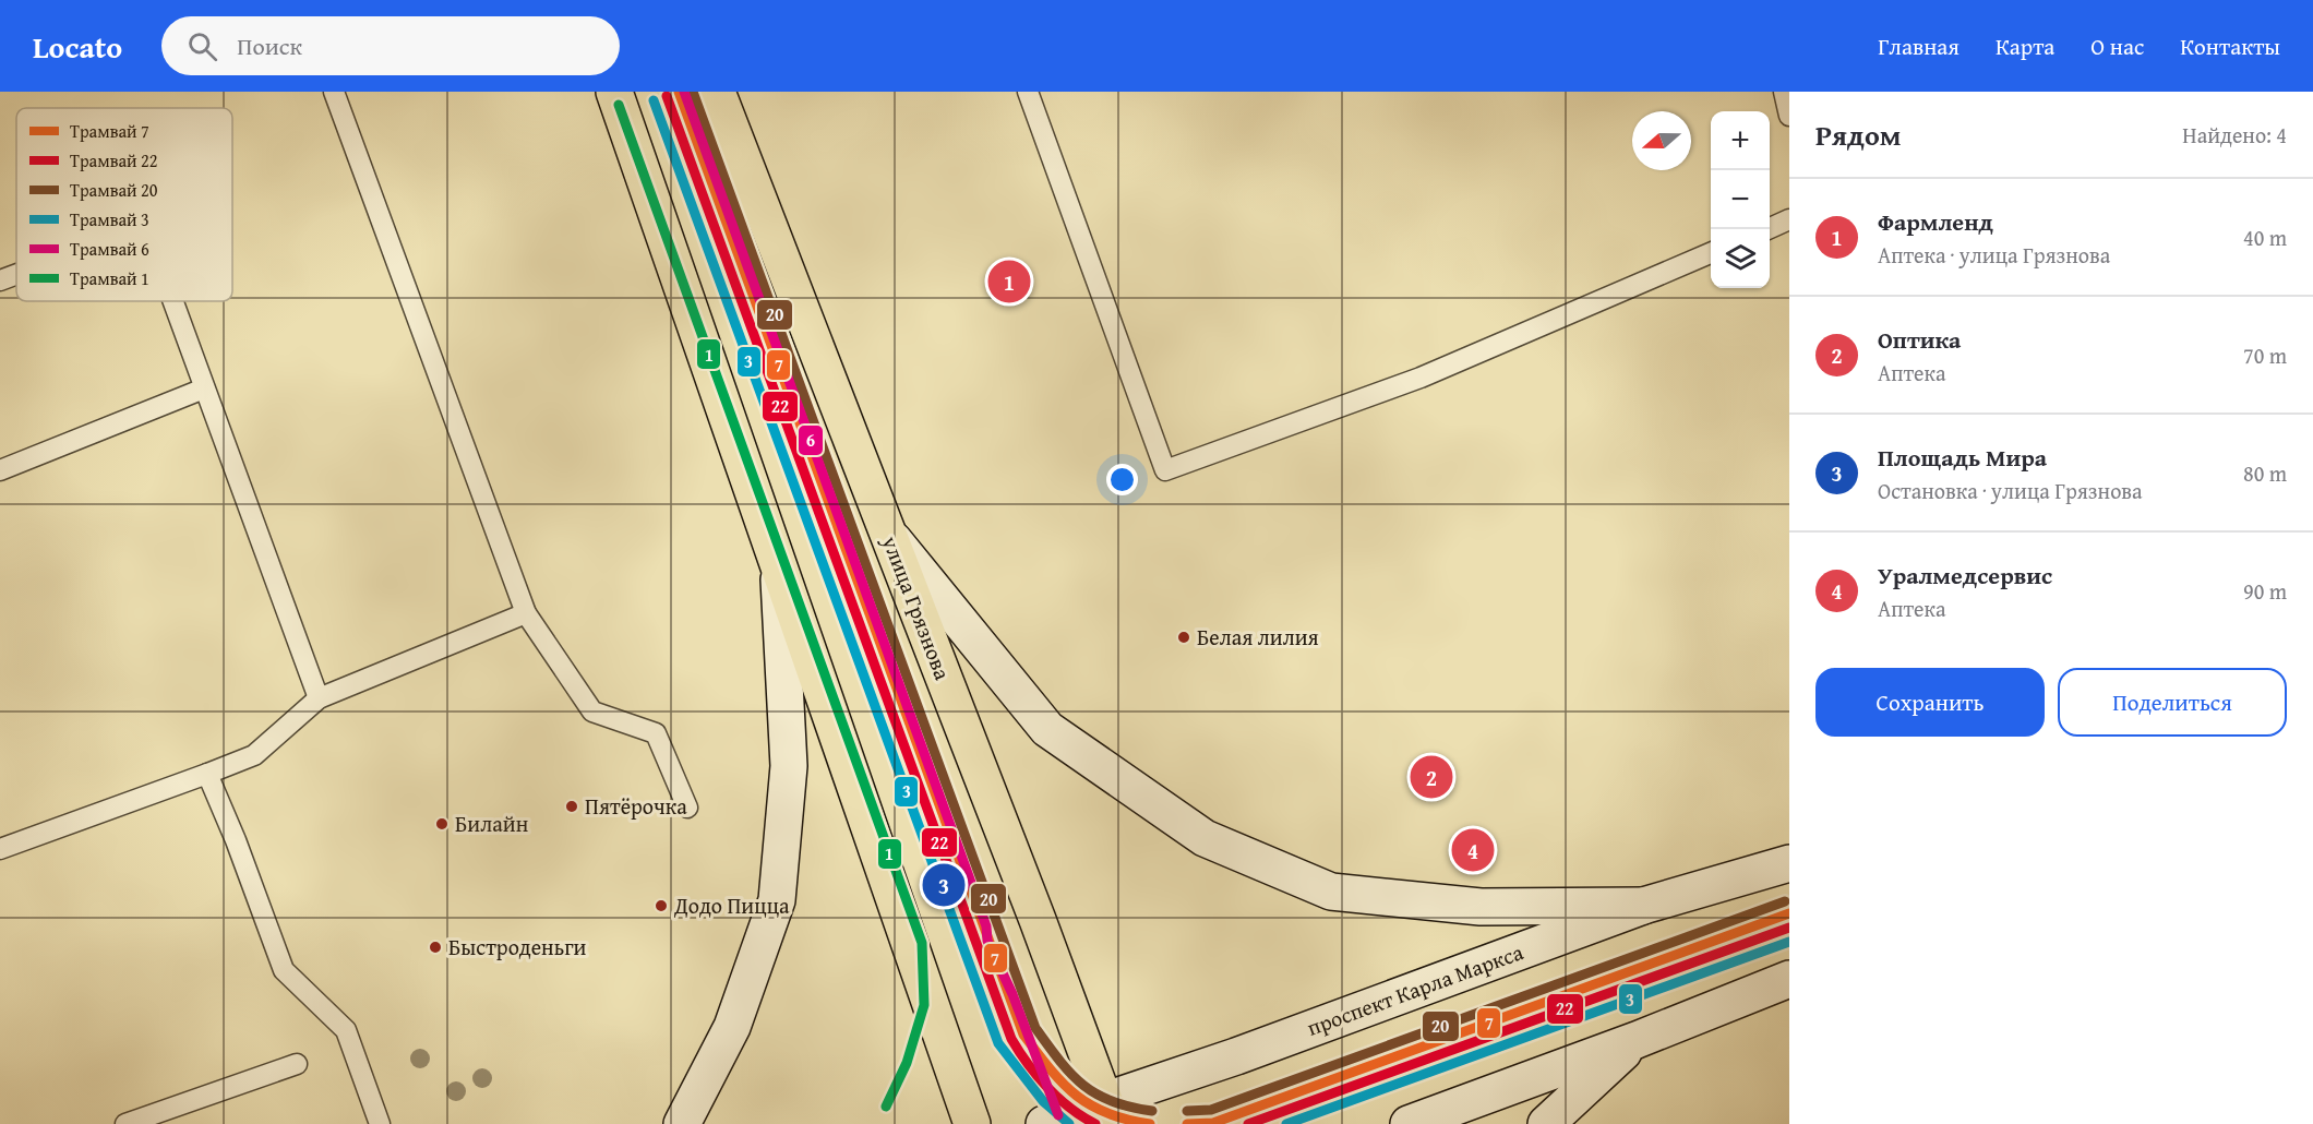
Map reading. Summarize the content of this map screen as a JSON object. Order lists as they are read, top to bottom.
{
  "streets": {
    "main road": ["улица Грязнова", "проспект Карла Маркса"]
  },
  "crossings": [
    ["улица Грязнова", "проспект Карла Маркса"]
  ],
  "places": [
    "Белая лилия",
    "Пятёрочка",
    "Билайн",
    "Додо Пицца",
    "Быстроденьги"
  ],
  "lines": [
    "tram line 7",
    "tram line 20",
    "tram line 6",
    "tram line 22",
    "tram line 3",
    "tram line 1"
  ],
  "legend": [
    "Трамвай 7",
    "Трамвай 22",
    "Трамвай 20",
    "Трамвай 3",
    "Трамвай 6",
    "Трамвай 1"
  ],
  "north": "left",
  "page": {
    "header": "Locato",
    "search": "Поиск",
    "nav": [
      "Главная",
      "Карта",
      "О нас",
      "Контакты"
    ],
    "heading": ["Рядом", "Найдено: 4"],
    "map_buttons": ["+", "−"],
    "list": [
      {
        "mark": "1",
        "name": "Фармленд",
        "note": "Аптека · улица Грязнова",
        "value": "40 m"
      },
      {
        "mark": "2",
        "name": "Оптика",
        "note": "Аптека",
        "value": "70 m"
      },
      {
        "mark": "3",
        "name": "Площадь Мира",
        "note": "Остановка · улица Грязнова",
        "value": "80 m"
      },
      {
        "mark": "4",
        "name": "Уралмедсервис",
        "note": "Аптека",
        "value": "90 m"
      }
    ],
    "pins": [
      "1",
      "2",
      "4",
      "3"
    ],
    "buttons": ["Сохранить", "Поделиться"]
  }
}
